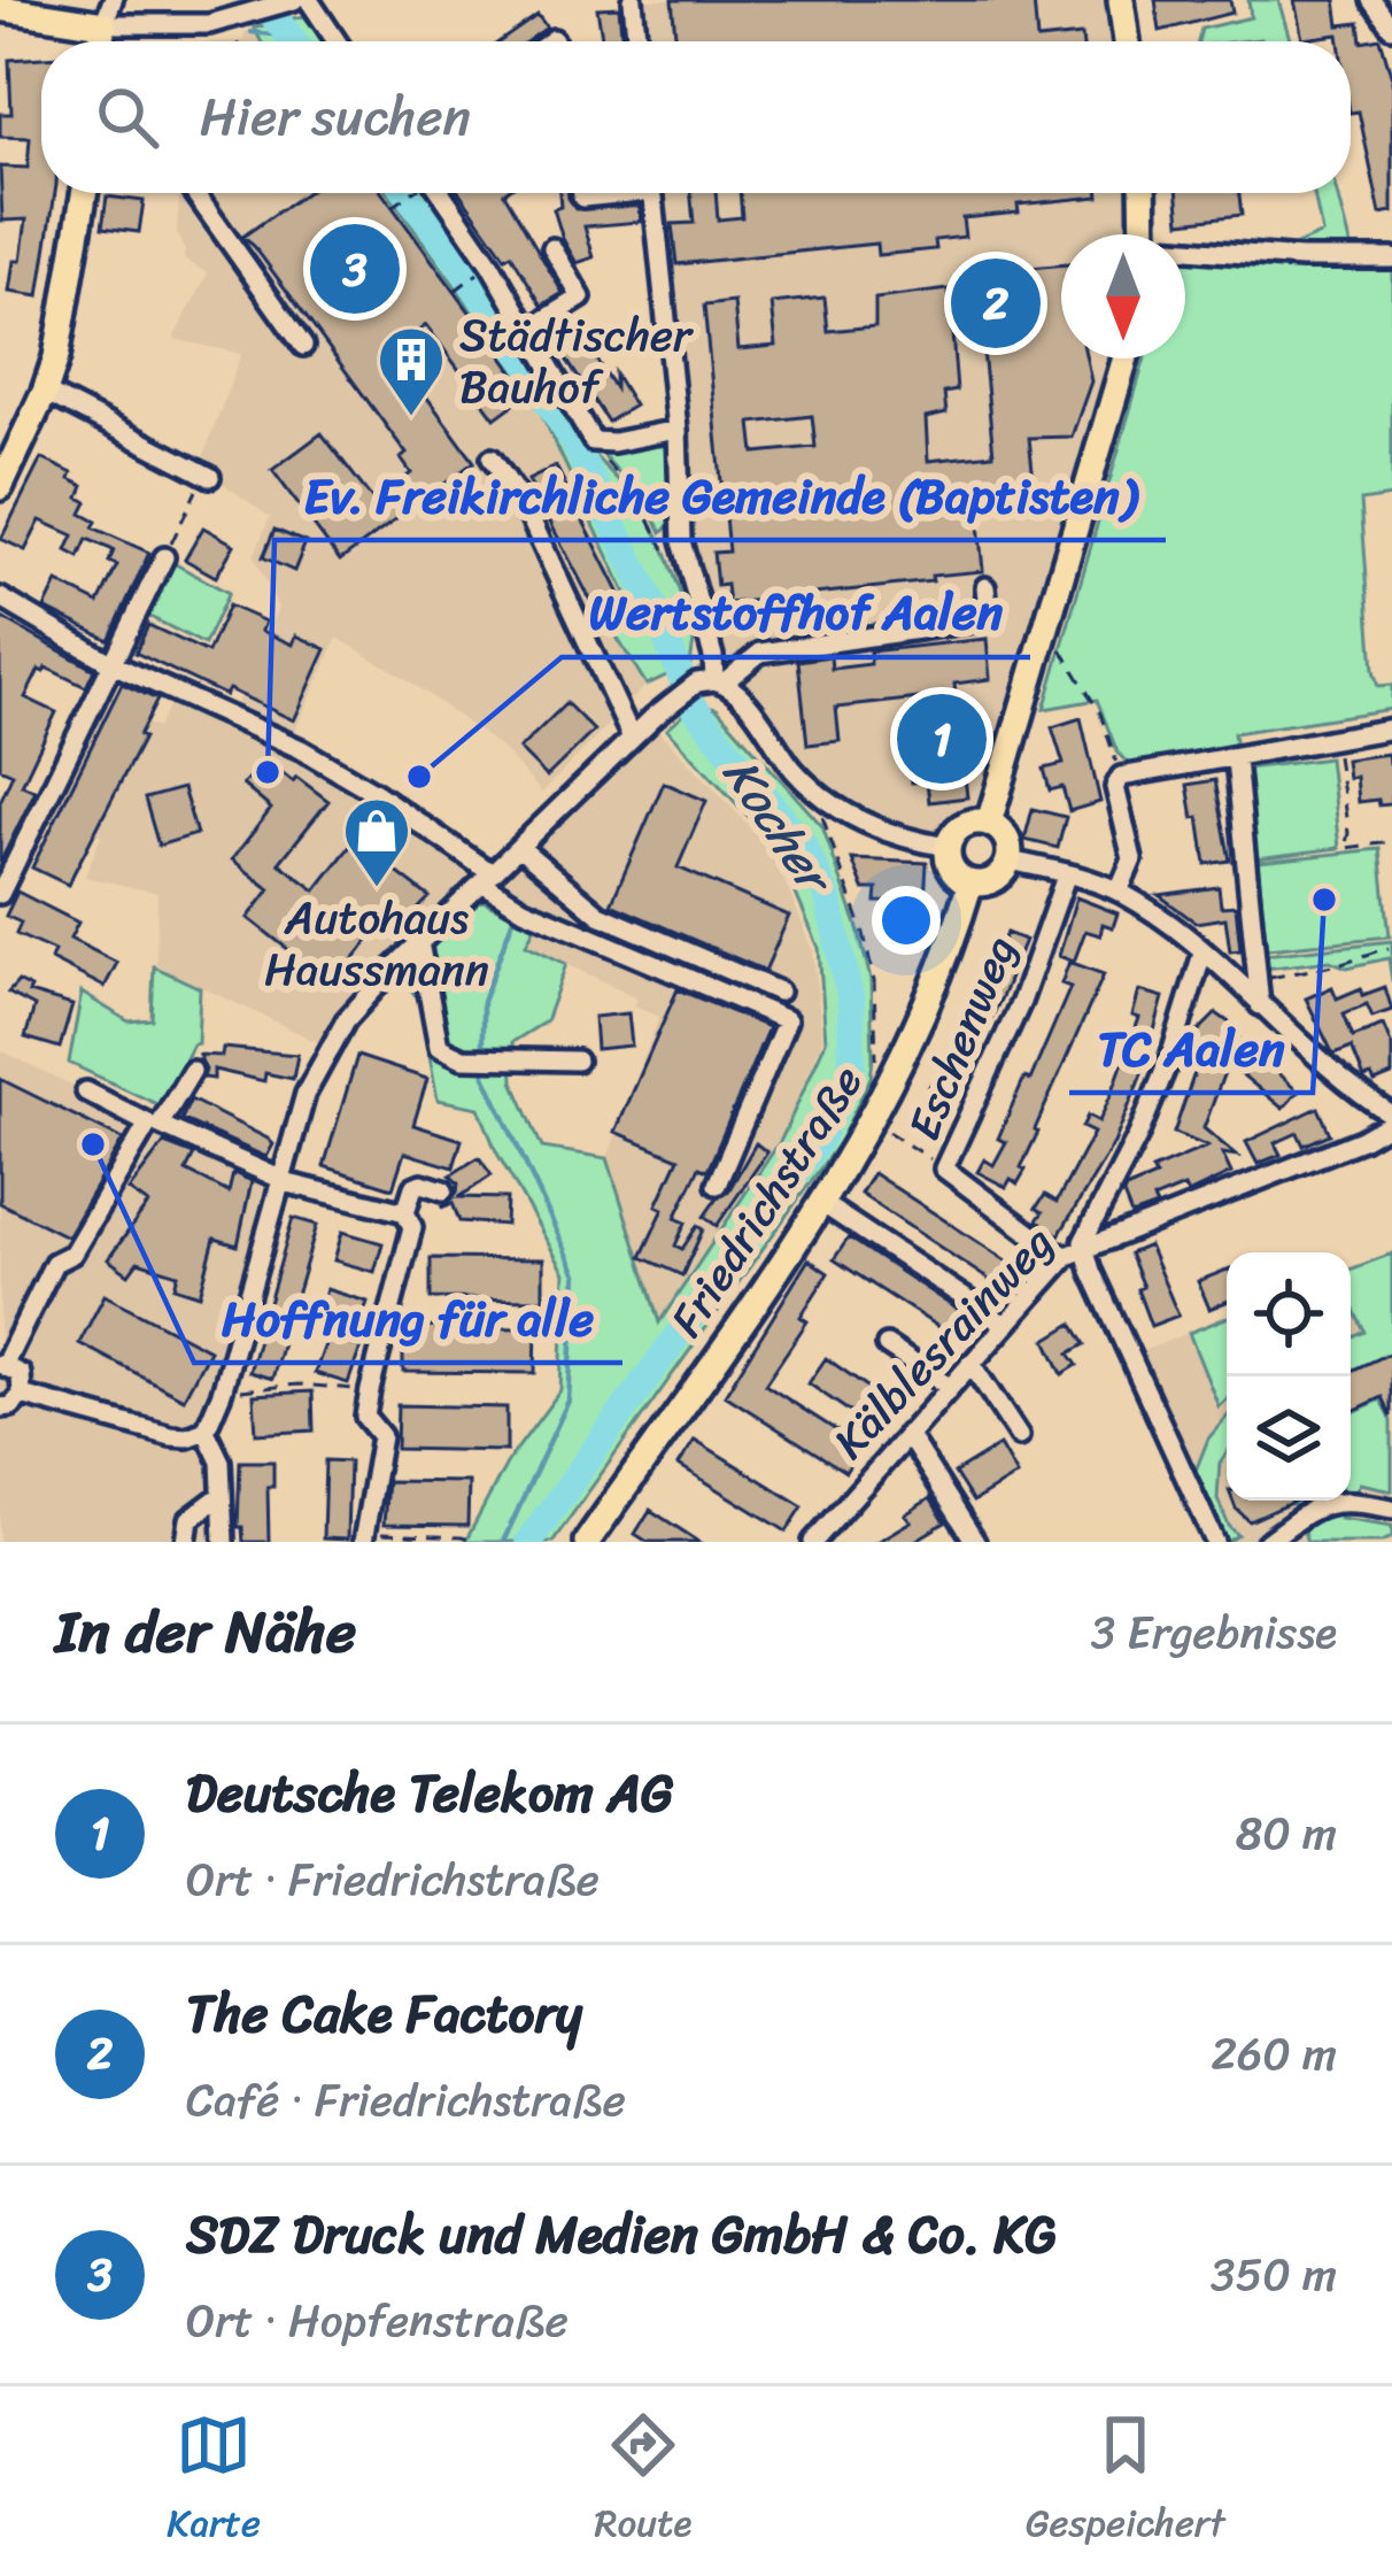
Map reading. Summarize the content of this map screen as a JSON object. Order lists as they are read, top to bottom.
{
  "streets": {
    "main road": ["Friedrichstraße"],
    "street": ["Eschenweg", "Kälblesrainweg"]
  },
  "crossings": [
    ["Eschenweg", "Kälblesrainweg"]
  ],
  "water": ["Kocher"],
  "places": {
    "building": ["Städtischer Bauhof"],
    "other": [
      "Ev. Freikirchliche Gemeinde (Baptisten)",
      "Wertstoffhof Aalen",
      "TC Aalen",
      "Hoffnung für alle"
    ],
    "shop": ["Autohaus Haussmann"]
  },
  "north": "bottom",
  "page": {
    "search": "Hier suchen",
    "pins": ["3", "2", "1"],
    "heading": ["In der Nähe", "3 Ergebnisse"],
    "list": [
      {
        "mark": "1",
        "name": "Deutsche Telekom AG",
        "note": "Ort · Friedrichstraße",
        "value": "80 m"
      },
      {
        "mark": "2",
        "name": "The Cake Factory",
        "note": "Café · Friedrichstraße",
        "value": "260 m"
      },
      {
        "mark": "3",
        "name": "SDZ Druck und Medien GmbH & Co. KG",
        "note": "Ort · Hopfenstraße",
        "value": "350 m"
      }
    ],
    "nav": ["Karte", "Route", "Gespeichert"]
  }
}
